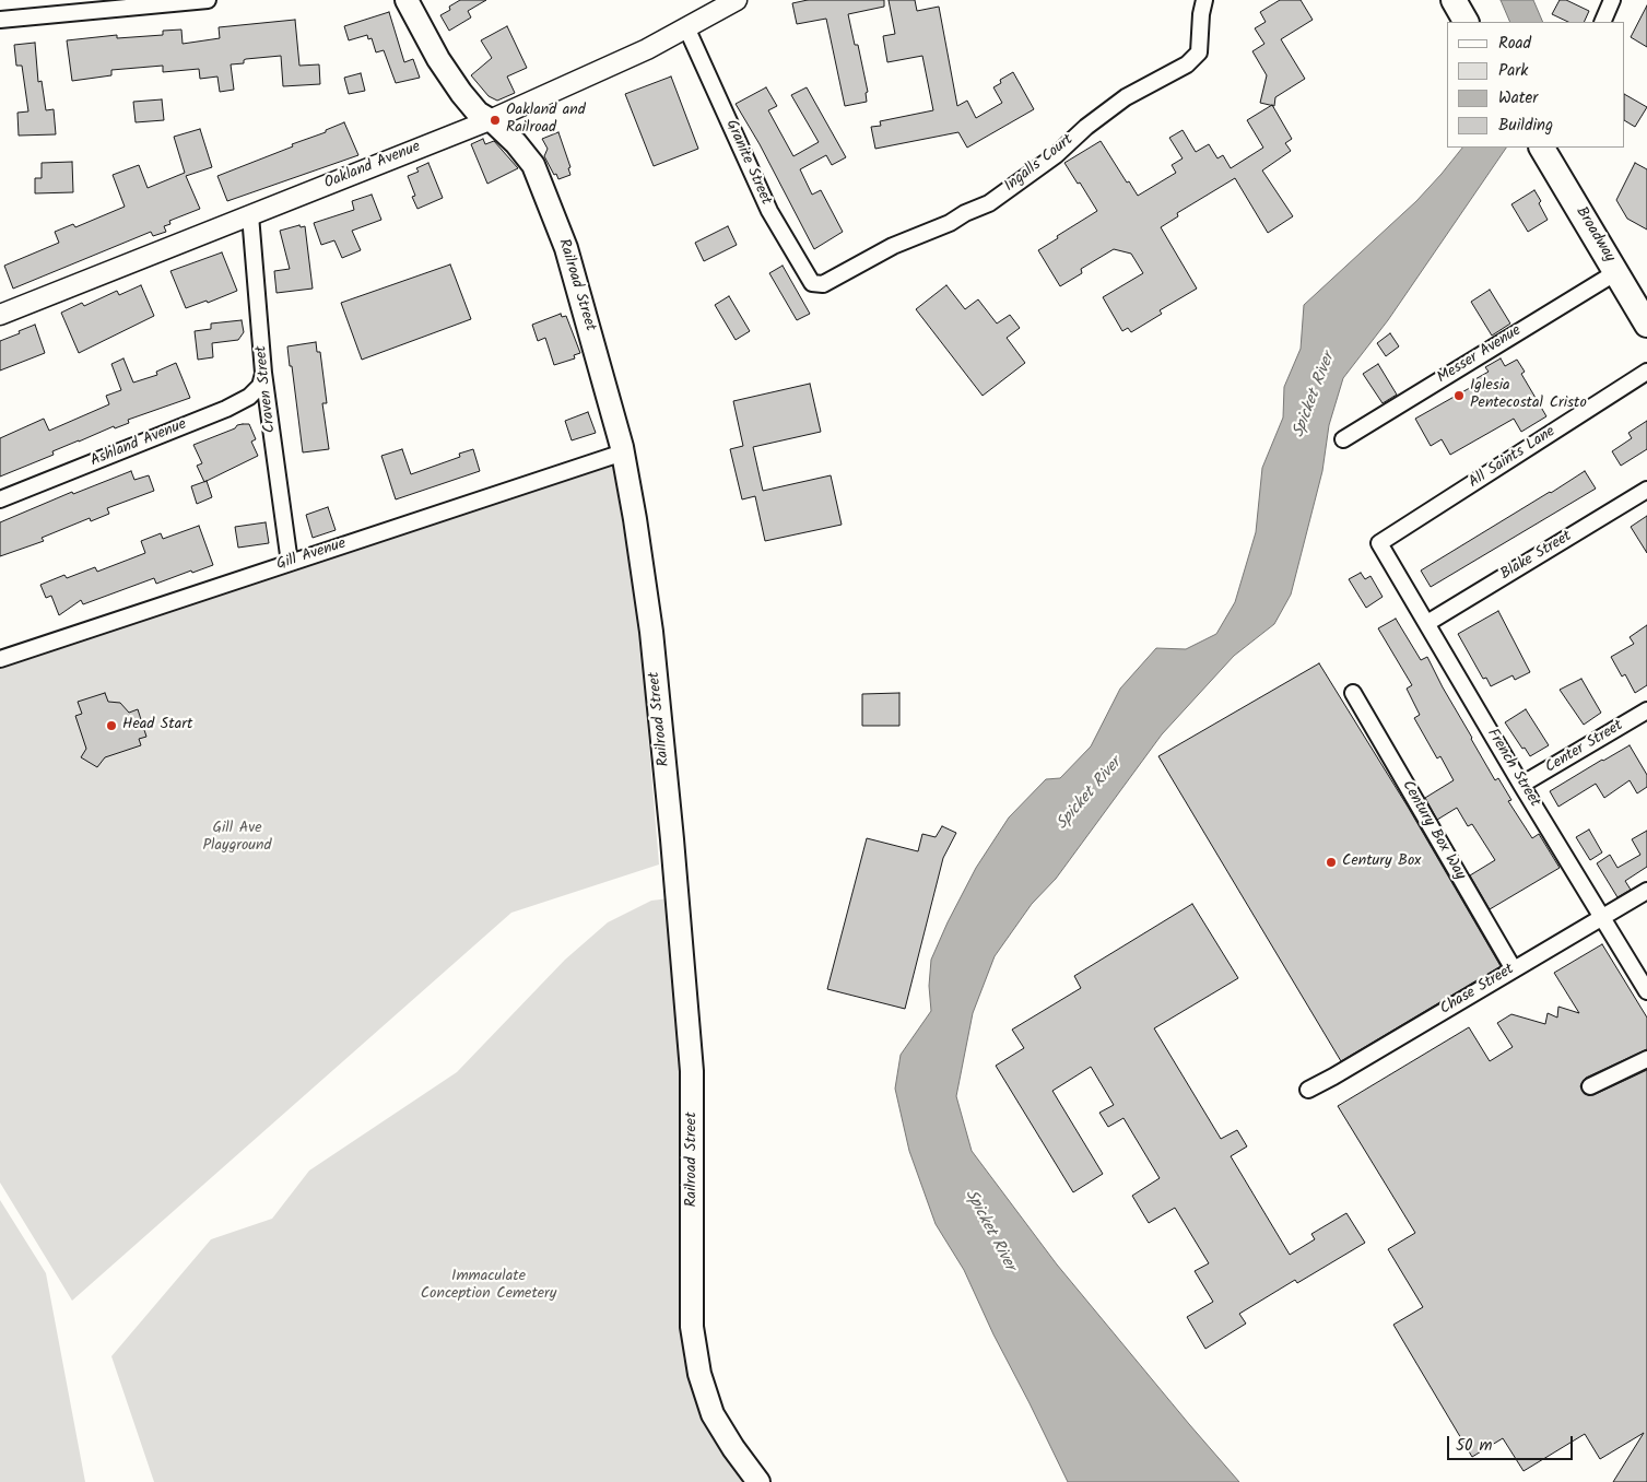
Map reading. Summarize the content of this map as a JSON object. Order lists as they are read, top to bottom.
{
  "streets": {
    "main road": ["Broadway", "Railroad Street"],
    "street": [
      "Granite Street",
      "Ingalls Court",
      "Oakland Avenue",
      "Messer Avenue",
      "Craven Street",
      "Ashland Avenue",
      "All Saints Lane",
      "Gill Avenue",
      "Blake Street",
      "Center Street",
      "French Street",
      "Century Box Way",
      "Chase Street"
    ]
  },
  "crossings": [
    ["Granite Street", "Ingalls Court"],
    ["Granite Street", "Oakland Avenue"],
    ["Oakland Avenue", "Railroad Street"],
    ["Oakland Avenue", "Craven Street"],
    ["Broadway", "Messer Avenue"],
    ["Railroad Street", "Gill Avenue"],
    ["Craven Street", "Ashland Avenue"],
    ["Craven Street", "Gill Avenue"],
    ["All Saints Lane", "French Street"],
    ["Blake Street", "French Street"],
    ["Center Street", "French Street"],
    ["French Street", "Chase Street"],
    ["Century Box Way", "Chase Street"]
  ],
  "water": ["Spicket River"],
  "parks": ["Gill Ave Playground", "Immaculate Conception Cemetery"],
  "places": [
    "Oakland and Railroad",
    "Iglesia Pentecostal Cristo",
    "Head Start",
    "Century Box"
  ],
  "legend": [
    "Road",
    "Park",
    "Water",
    "Building"
  ],
  "scale_bar": "50 m"
}
